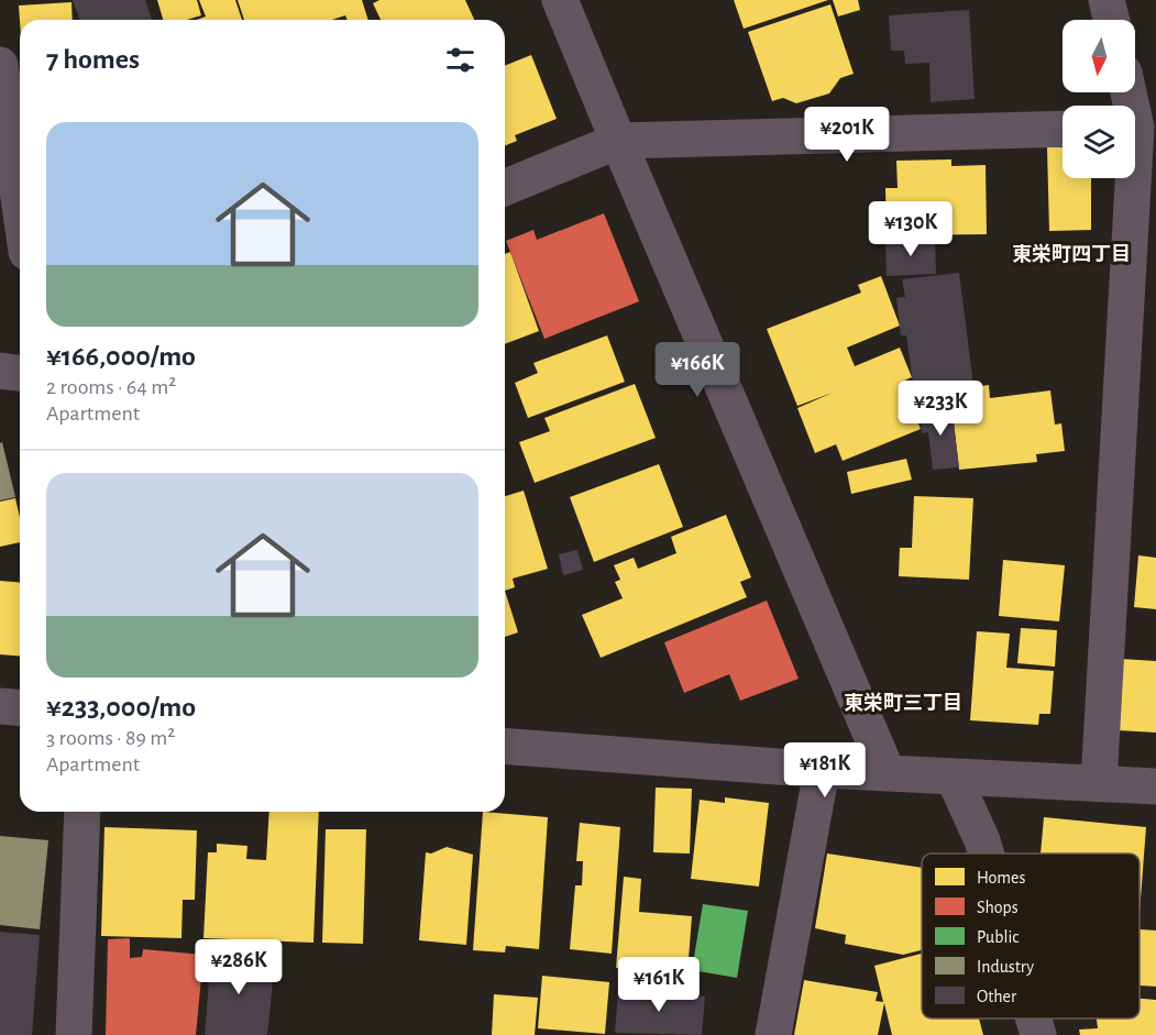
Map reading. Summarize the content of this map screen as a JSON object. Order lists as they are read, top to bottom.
{
  "districts": ["東栄町四丁目", "東栄町三丁目"],
  "legend": [
    "Homes",
    "Shops",
    "Public",
    "Industry",
    "Other"
  ],
  "north": "bottom",
  "page": {
    "heading": "7 homes",
    "list": [
      {
        "name": "¥166,000/mo",
        "note": "2 rooms · 64 m² · Apartment"
      },
      {
        "name": "¥233,000/mo",
        "note": "3 rooms · 89 m² · Apartment"
      }
    ],
    "price": [
      "¥201K",
      "¥130K",
      "¥166K",
      "¥233K",
      "¥181K",
      "¥286K",
      "¥161K"
    ]
  }
}
